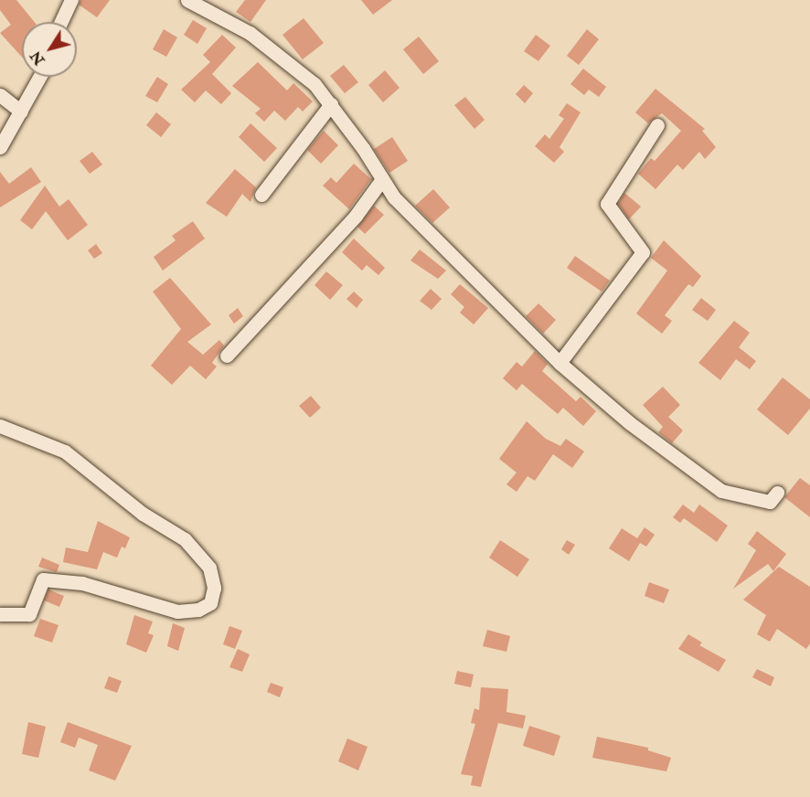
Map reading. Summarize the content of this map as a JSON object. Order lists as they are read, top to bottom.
{
  "north": "bottom left"
}
